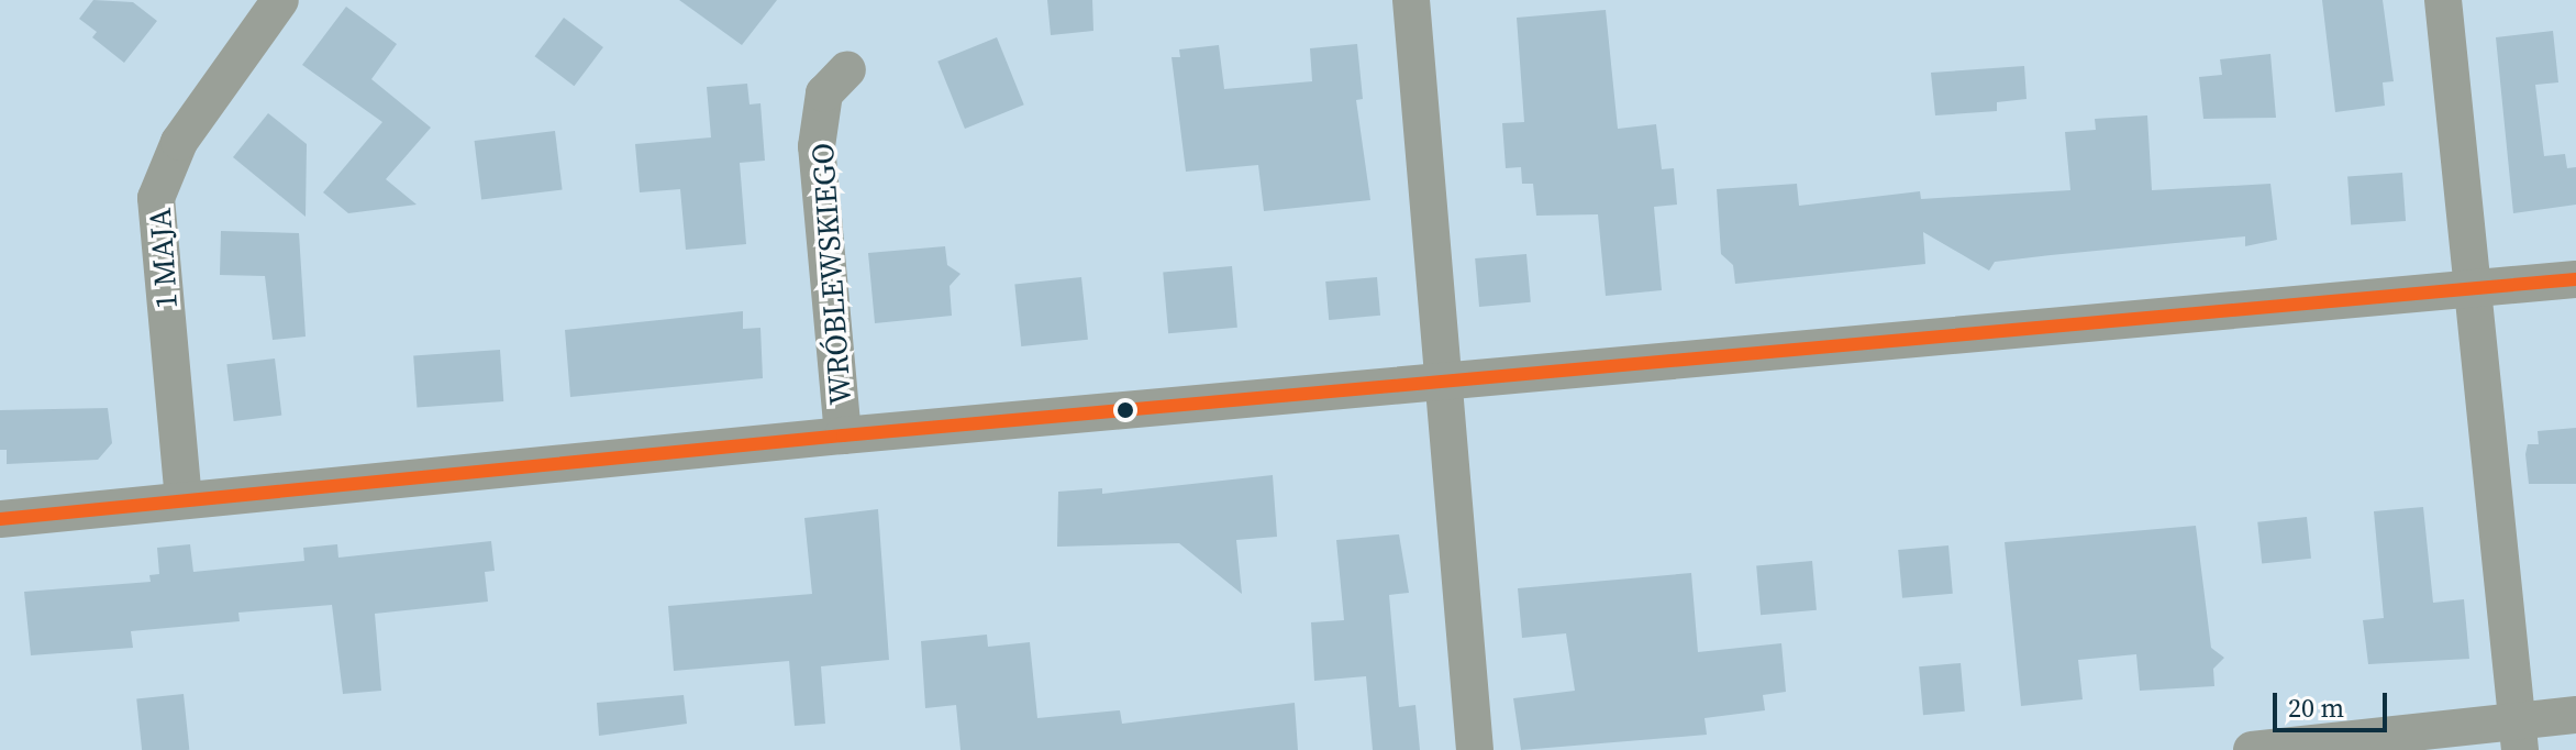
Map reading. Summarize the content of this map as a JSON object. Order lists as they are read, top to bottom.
{
  "streets": {
    "street": ["1 MAJA", "WRÓBLEWSKIEGO"]
  },
  "scale_bar": "20 m"
}
